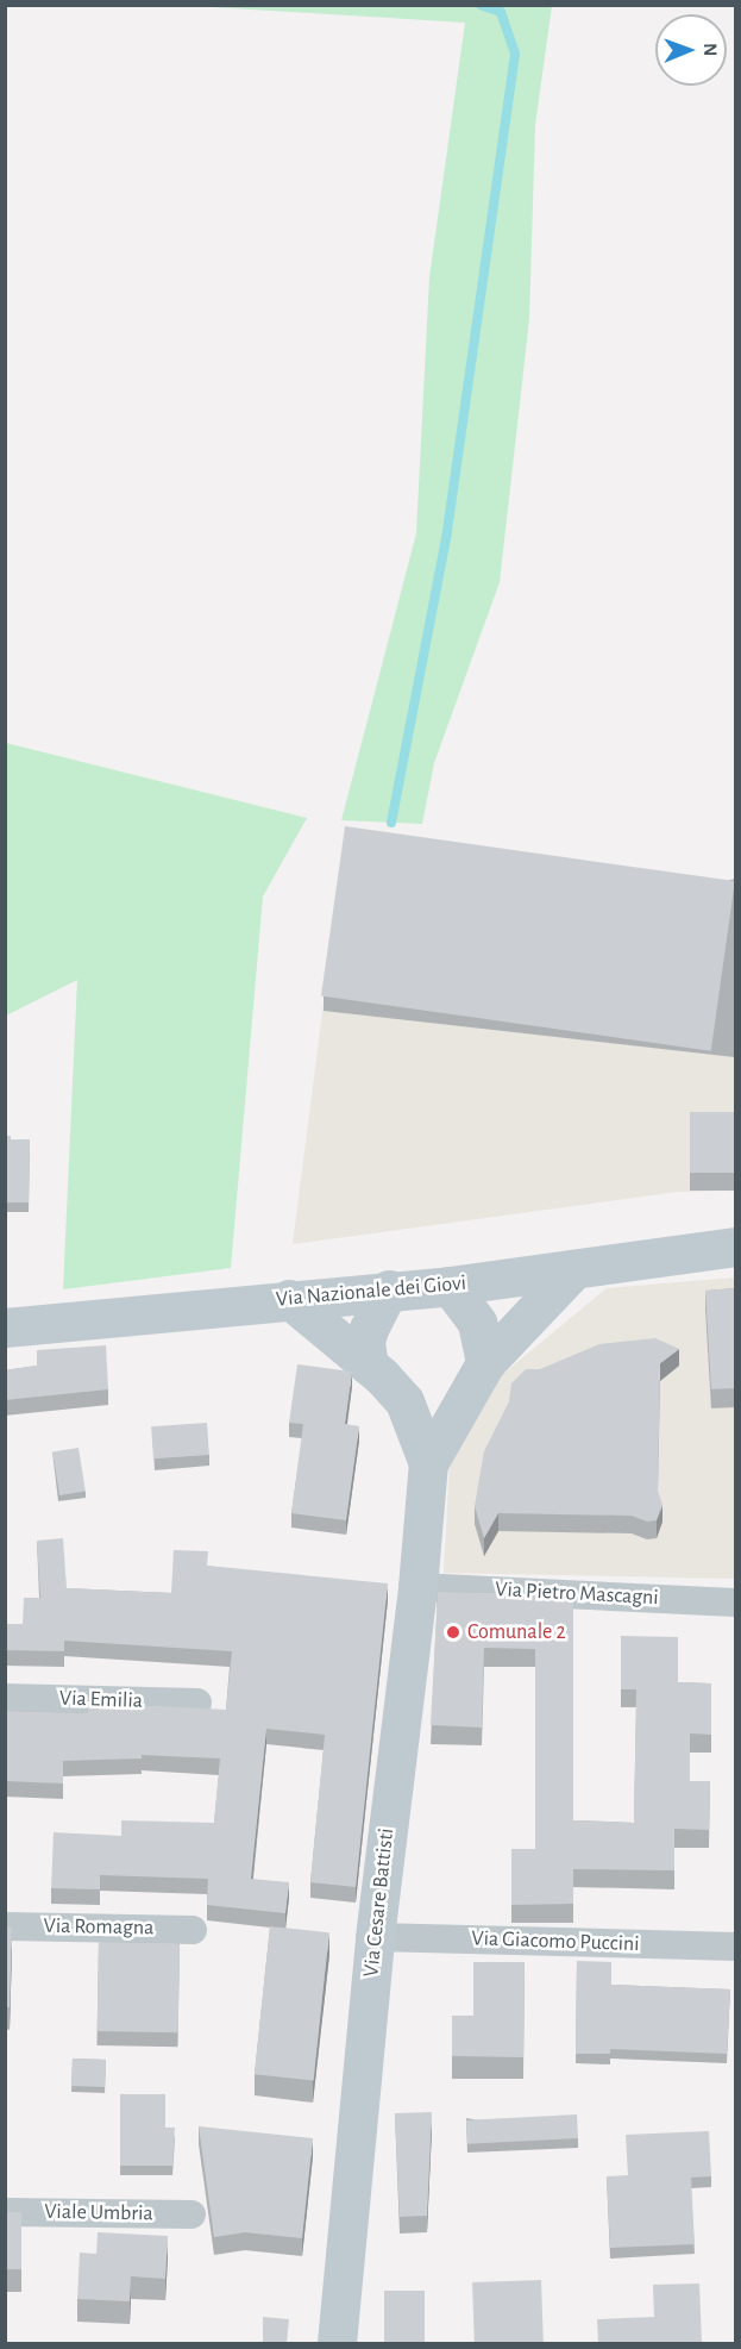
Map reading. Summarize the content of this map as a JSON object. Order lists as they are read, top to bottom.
{
  "streets": {
    "street": [
      "Via Nazionale dei Giovi",
      "Via Pietro Mascagni",
      "Via Emilia",
      "Via Cesare Battisti",
      "Via Romagna",
      "Via Giacomo Puccini",
      "Viale Umbria"
    ]
  },
  "crossings": [
    ["Via Nazionale dei Giovi", "Via Cesare Battisti"],
    ["Via Pietro Mascagni", "Via Cesare Battisti"],
    ["Via Cesare Battisti", "Via Giacomo Puccini"]
  ],
  "places": ["Comunale 2"],
  "north": "right"
}
